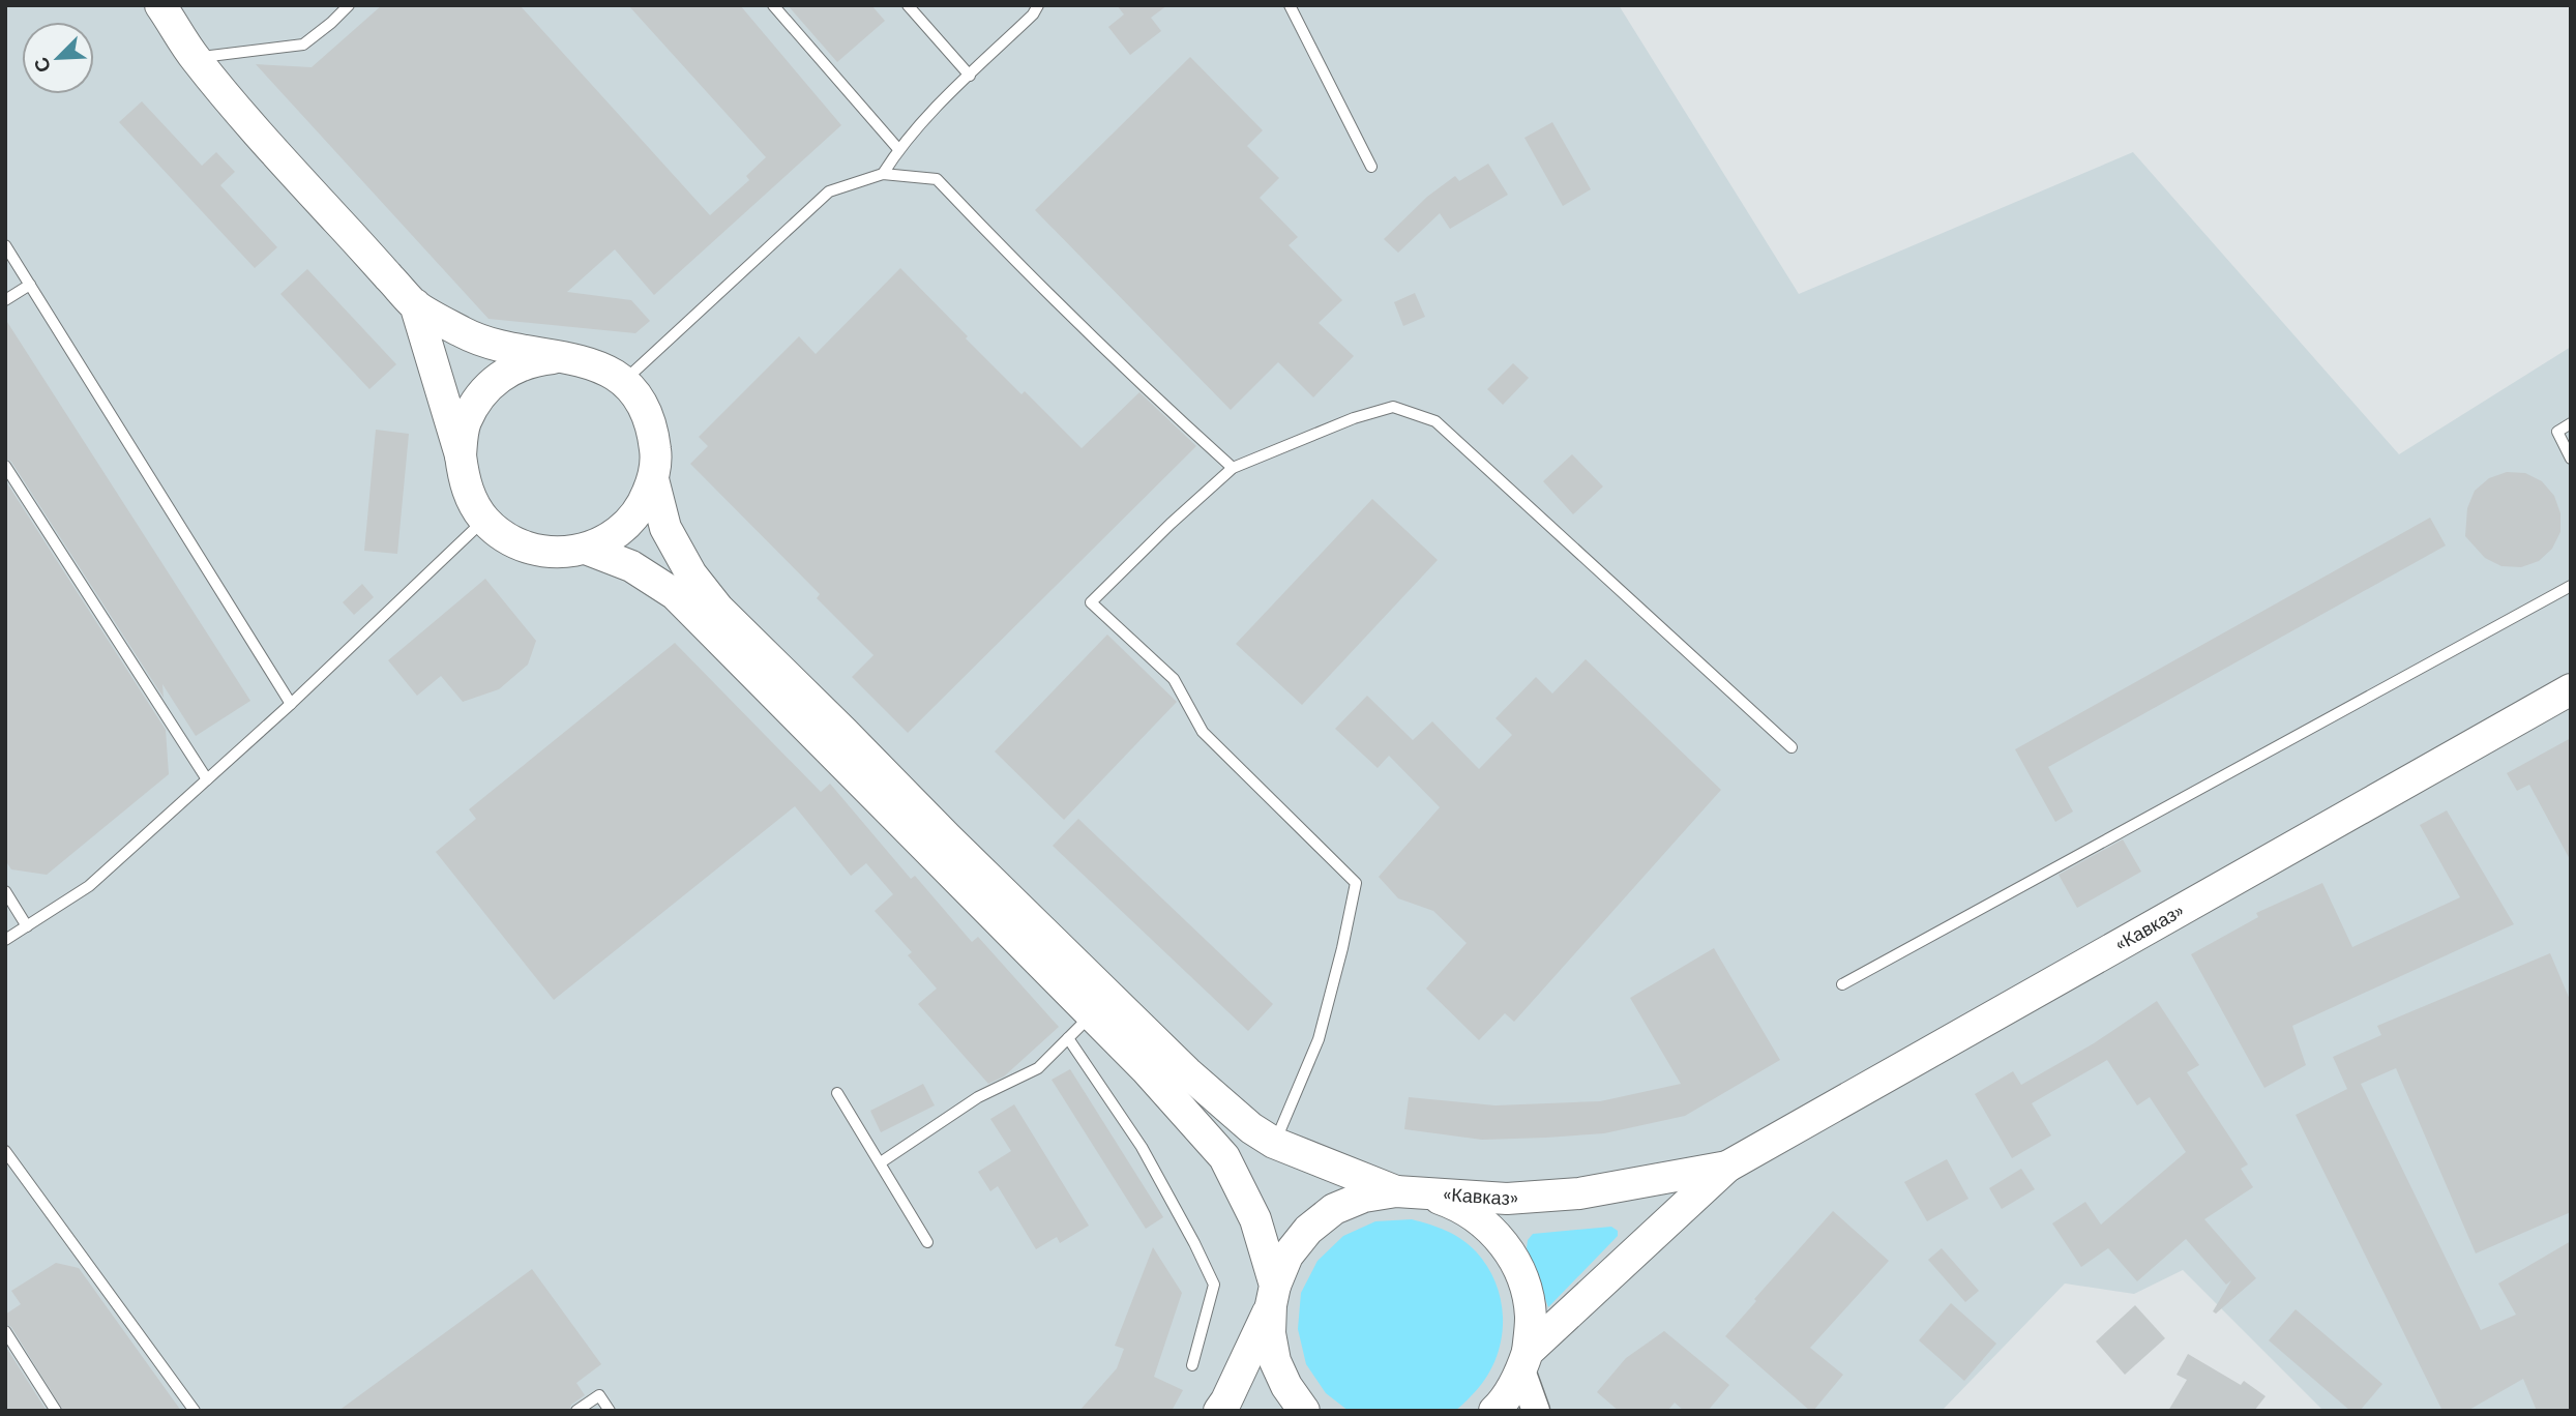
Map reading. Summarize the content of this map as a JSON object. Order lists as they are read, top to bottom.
{
  "streets": {
    "main road": ["«Кавказ»"]
  },
  "north": "bottom left"
}
